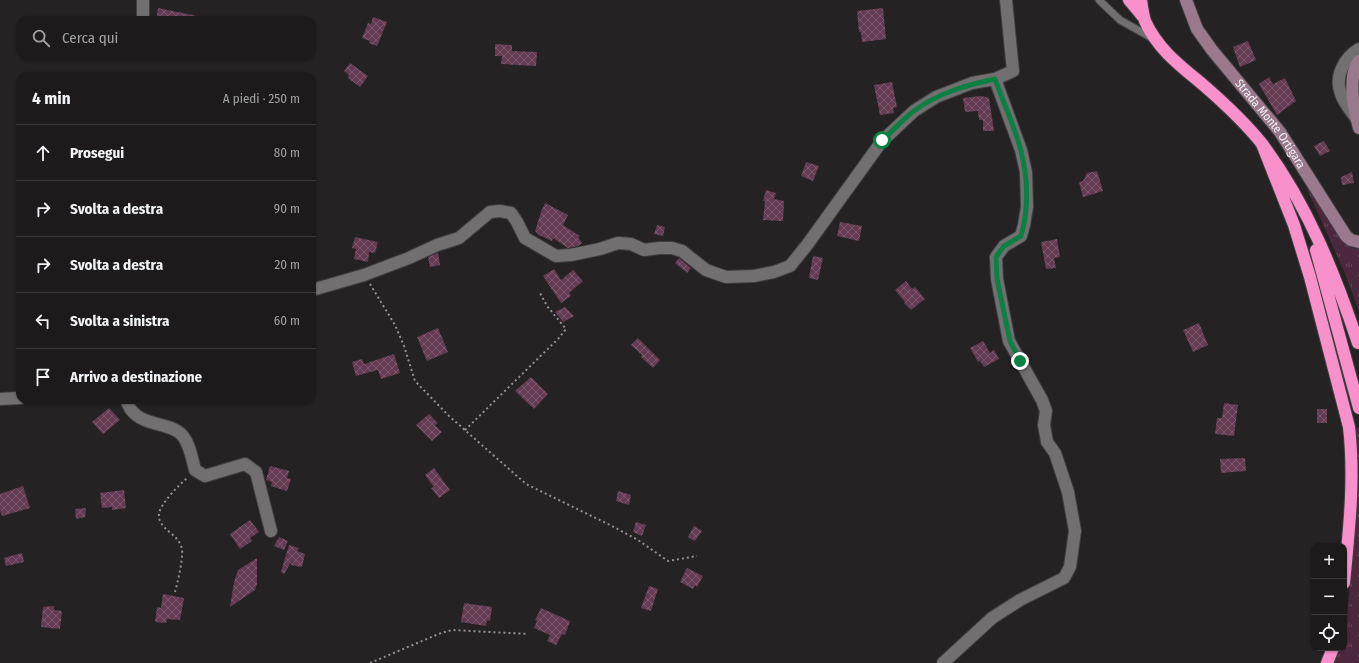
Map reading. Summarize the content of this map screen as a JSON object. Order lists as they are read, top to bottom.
{
  "streets": {
    "main road": ["Strada Monte Ortigara"]
  },
  "page": {
    "search": "Cerca qui",
    "heading": ["4 min", "A piedi · 250 m"],
    "list": [
      ["Prosegui", "80 m"],
      ["Svolta a destra", "90 m"],
      ["Svolta a destra", "20 m"],
      ["Svolta a sinistra", "60 m"],
      "Arrivo a destinazione"
    ],
    "map_buttons": ["+", "−"]
  }
}
